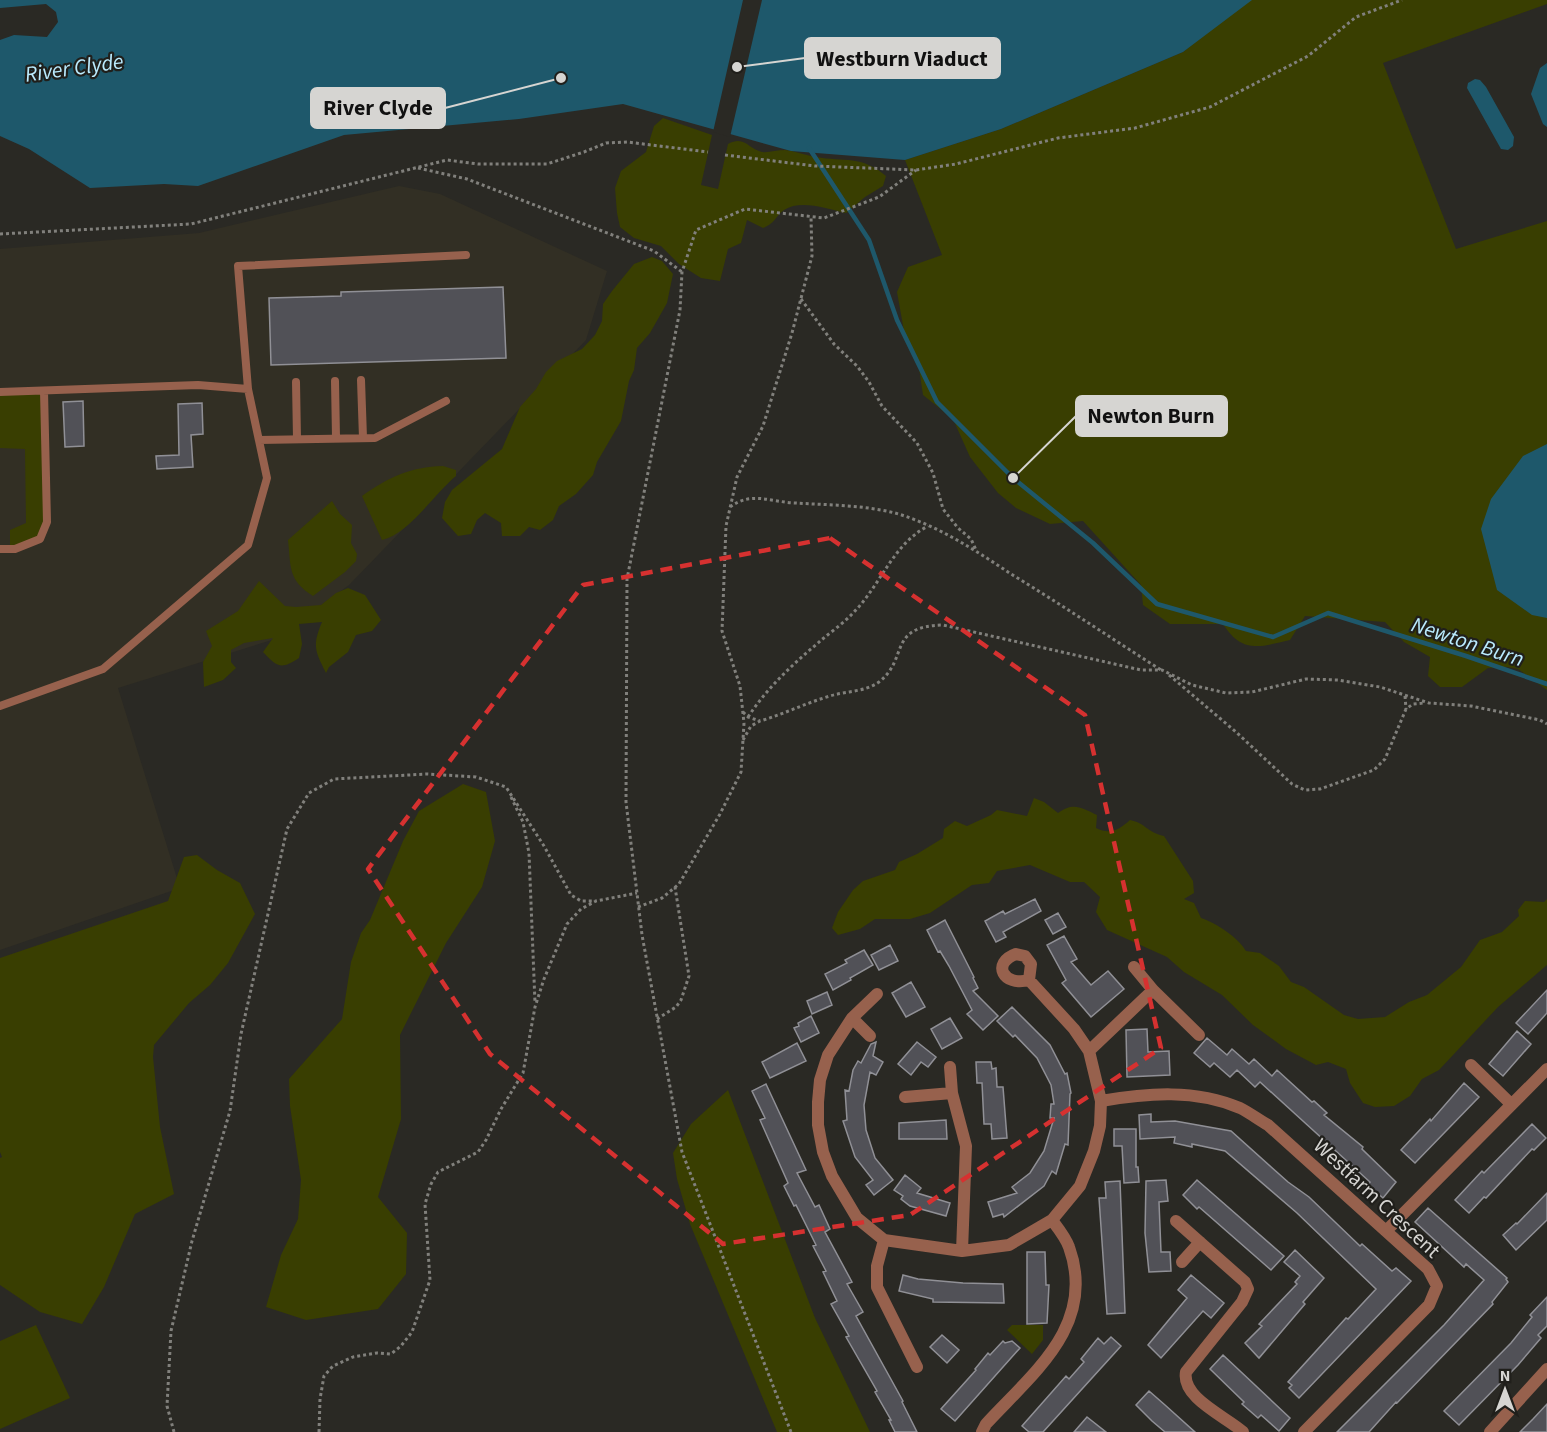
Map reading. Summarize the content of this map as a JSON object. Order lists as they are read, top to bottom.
{
  "streets": {
    "street": ["Westfarm Crescent"]
  },
  "water": ["River Clyde", "Newton Burn"],
  "places": ["Westburn Viaduct", "River Clyde", "Newton Burn"],
  "north": "top"
}
